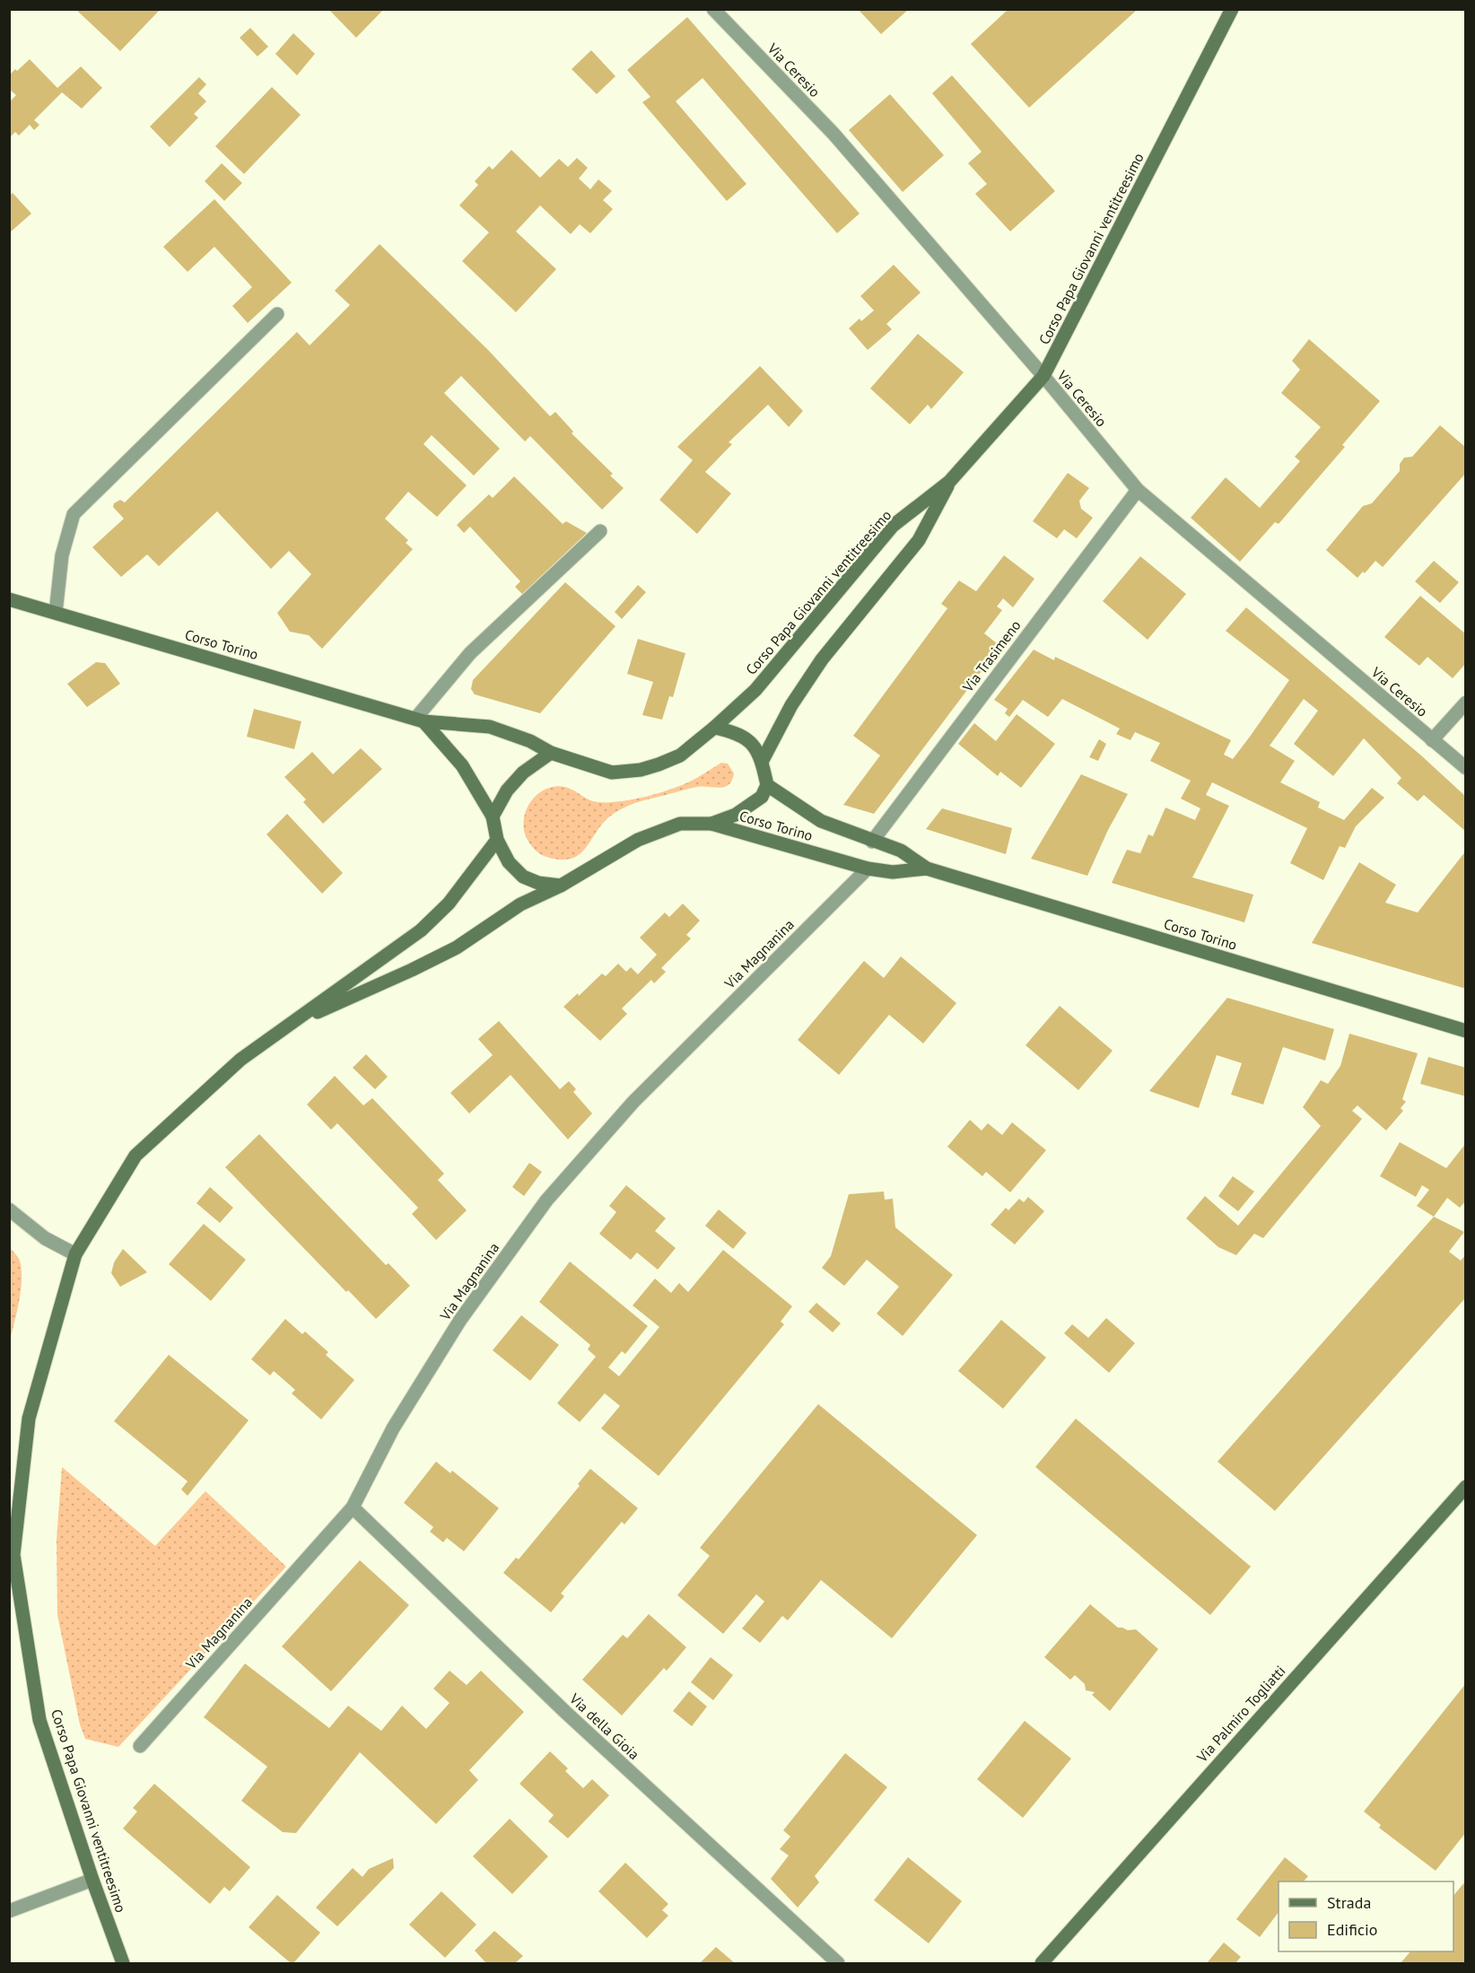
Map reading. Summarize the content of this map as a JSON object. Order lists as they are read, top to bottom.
{
  "streets": {
    "main road": ["Corso Papa Giovanni ventitreesimo", "Corso Torino", "Via Palmiro Togliatti"],
    "street": [
      "Via Ceresio",
      "Via Trasimeno",
      "Via Magnanina",
      "Via della Gioia"
    ]
  },
  "crossings": [
    ["Via Ceresio", "Corso Papa Giovanni ventitreesimo"],
    ["Via Ceresio", "Via Trasimeno"],
    ["Corso Papa Giovanni ventitreesimo", "Corso Torino"],
    ["Corso Torino", "Via Trasimeno"],
    ["Corso Torino", "Via Magnanina"],
    ["Via Magnanina", "Via della Gioia"]
  ],
  "legend": ["Strada", "Edificio"]
}
